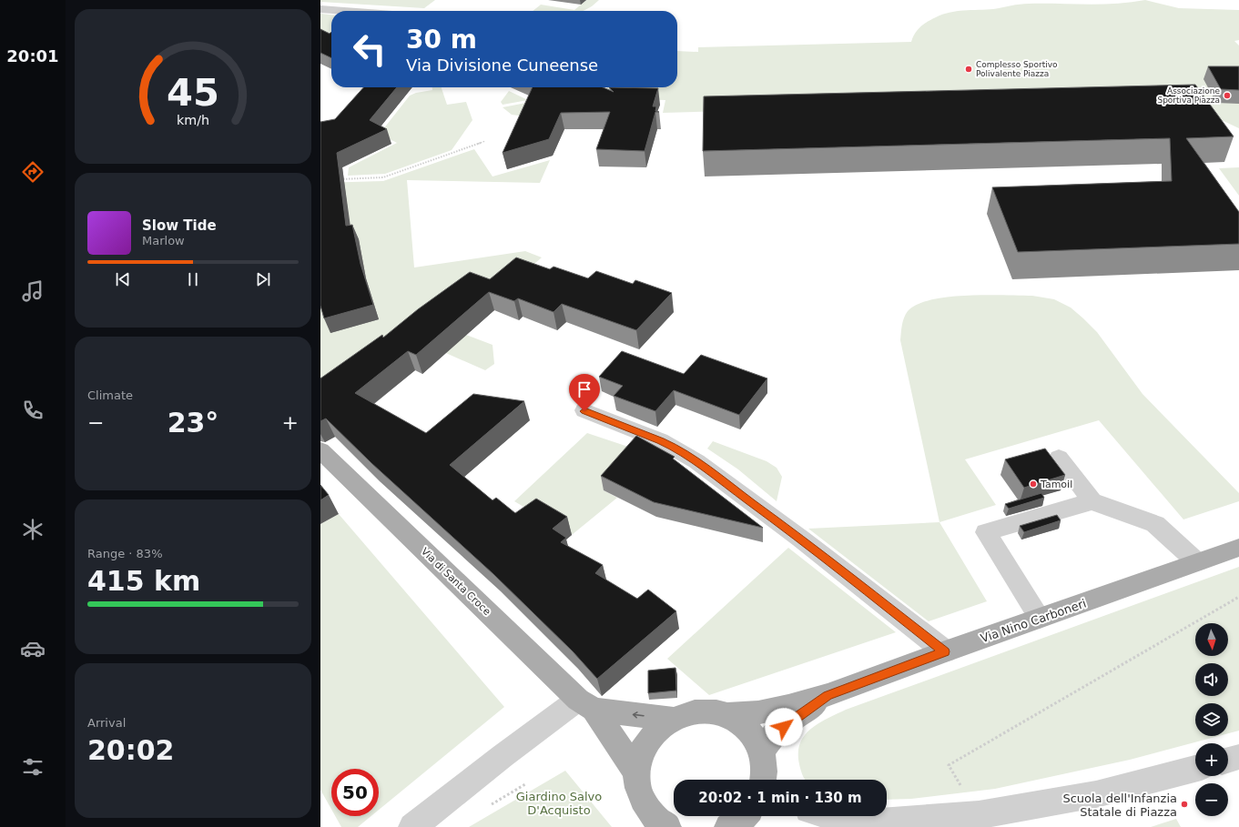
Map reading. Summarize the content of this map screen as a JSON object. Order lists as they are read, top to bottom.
{
  "streets": {
    "main road": ["Via di Santa Croce", "Via Nino Carboneri"]
  },
  "crossings": [
    ["Via di Santa Croce", "Via Nino Carboneri"]
  ],
  "parks": ["Giardino Salvo D'Acquisto"],
  "places": [
    "Complesso Sportivo Polivalente Piazza",
    "Associazione Sportiva Piazza",
    "Tamoil",
    "Scuola dell'Infanzia Statale di Piazza"
  ],
  "north": "bottom",
  "page": {
    "tabs": "20:01",
    "turn": ["30 m", "Via Divisione Cuneense"],
    "song": ["Slow Tide", "Marlow"],
    "tile": [
      "Climate",
      ["Range · 83%", "415 km"],
      ["Arrival", "20:02"]
    ],
    "heat": ["−", "23°", "+"],
    "map_buttons": ["+", "−"],
    "limit": "50",
    "trip": "20:02 · 1 min · 130 m",
    "gauge": ["45", "km/h"]
  }
}
